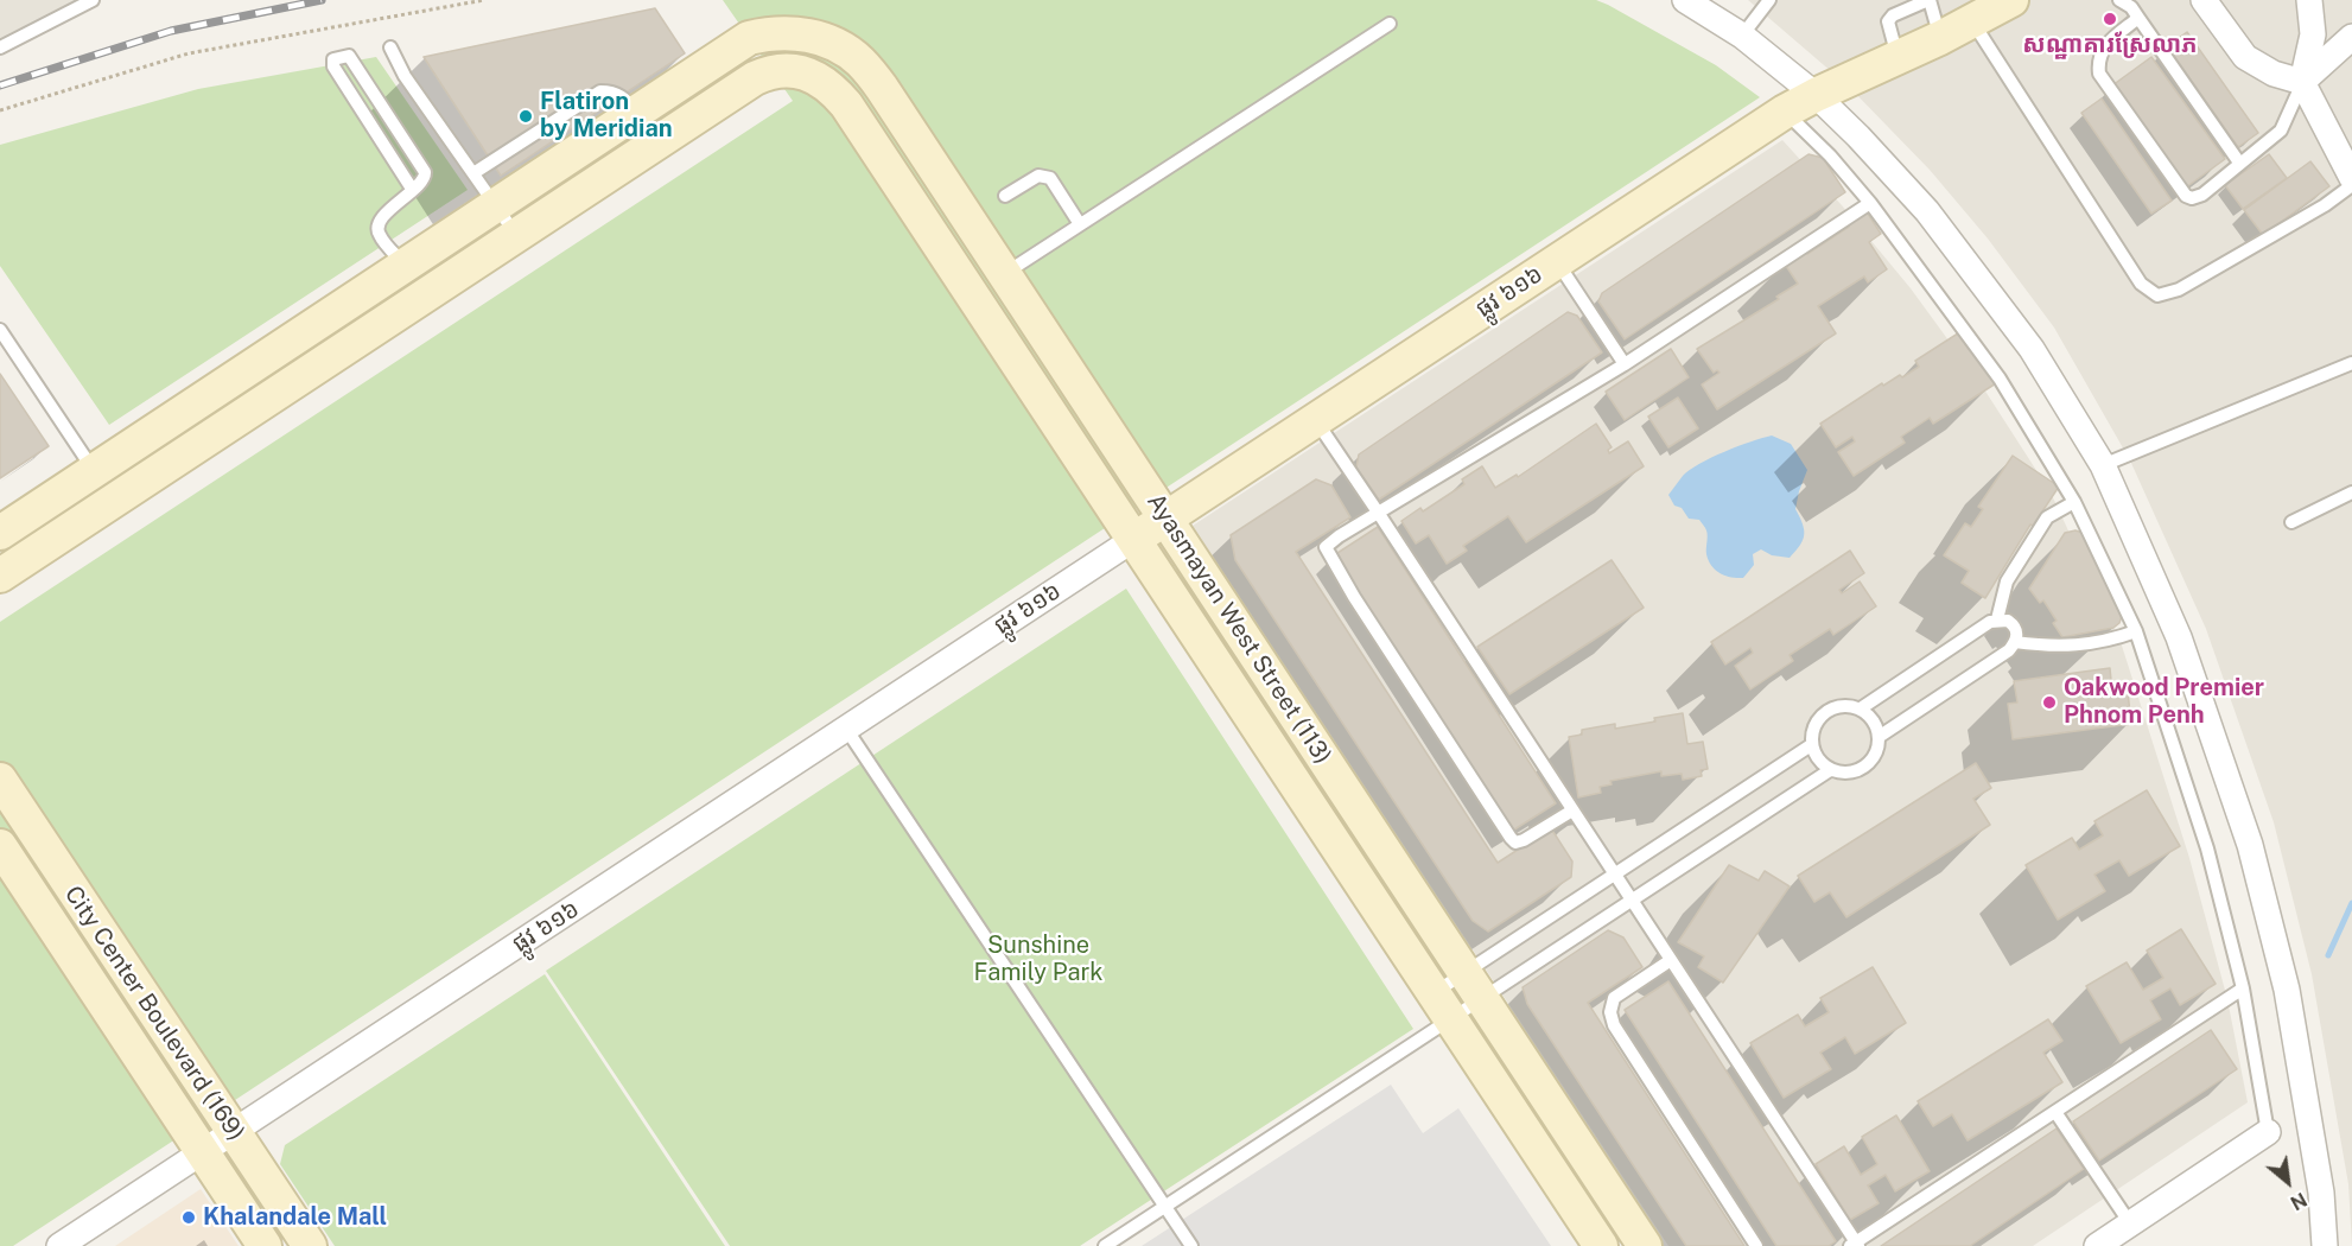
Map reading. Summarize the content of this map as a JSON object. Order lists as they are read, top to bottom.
{
  "streets": {
    "street": ["ផ្លូវ ៦១៦", "Ayasmayan West Street (113)", "City Center Boulevard (169)"]
  },
  "crossings": [
    ["ផ្លូវ ៦១៦", "Ayasmayan West Street (113)"],
    ["ផ្លូវ ៦១៦", "City Center Boulevard (169)"]
  ],
  "parks": ["Sunshine Family Park"],
  "places": [
    "សណ្ឋាគារស្រែលាភ",
    "Flatiron by Meridian",
    "Oakwood Premier Phnom Penh",
    "Khalandale Mall"
  ],
  "north": "bottom right"
}
